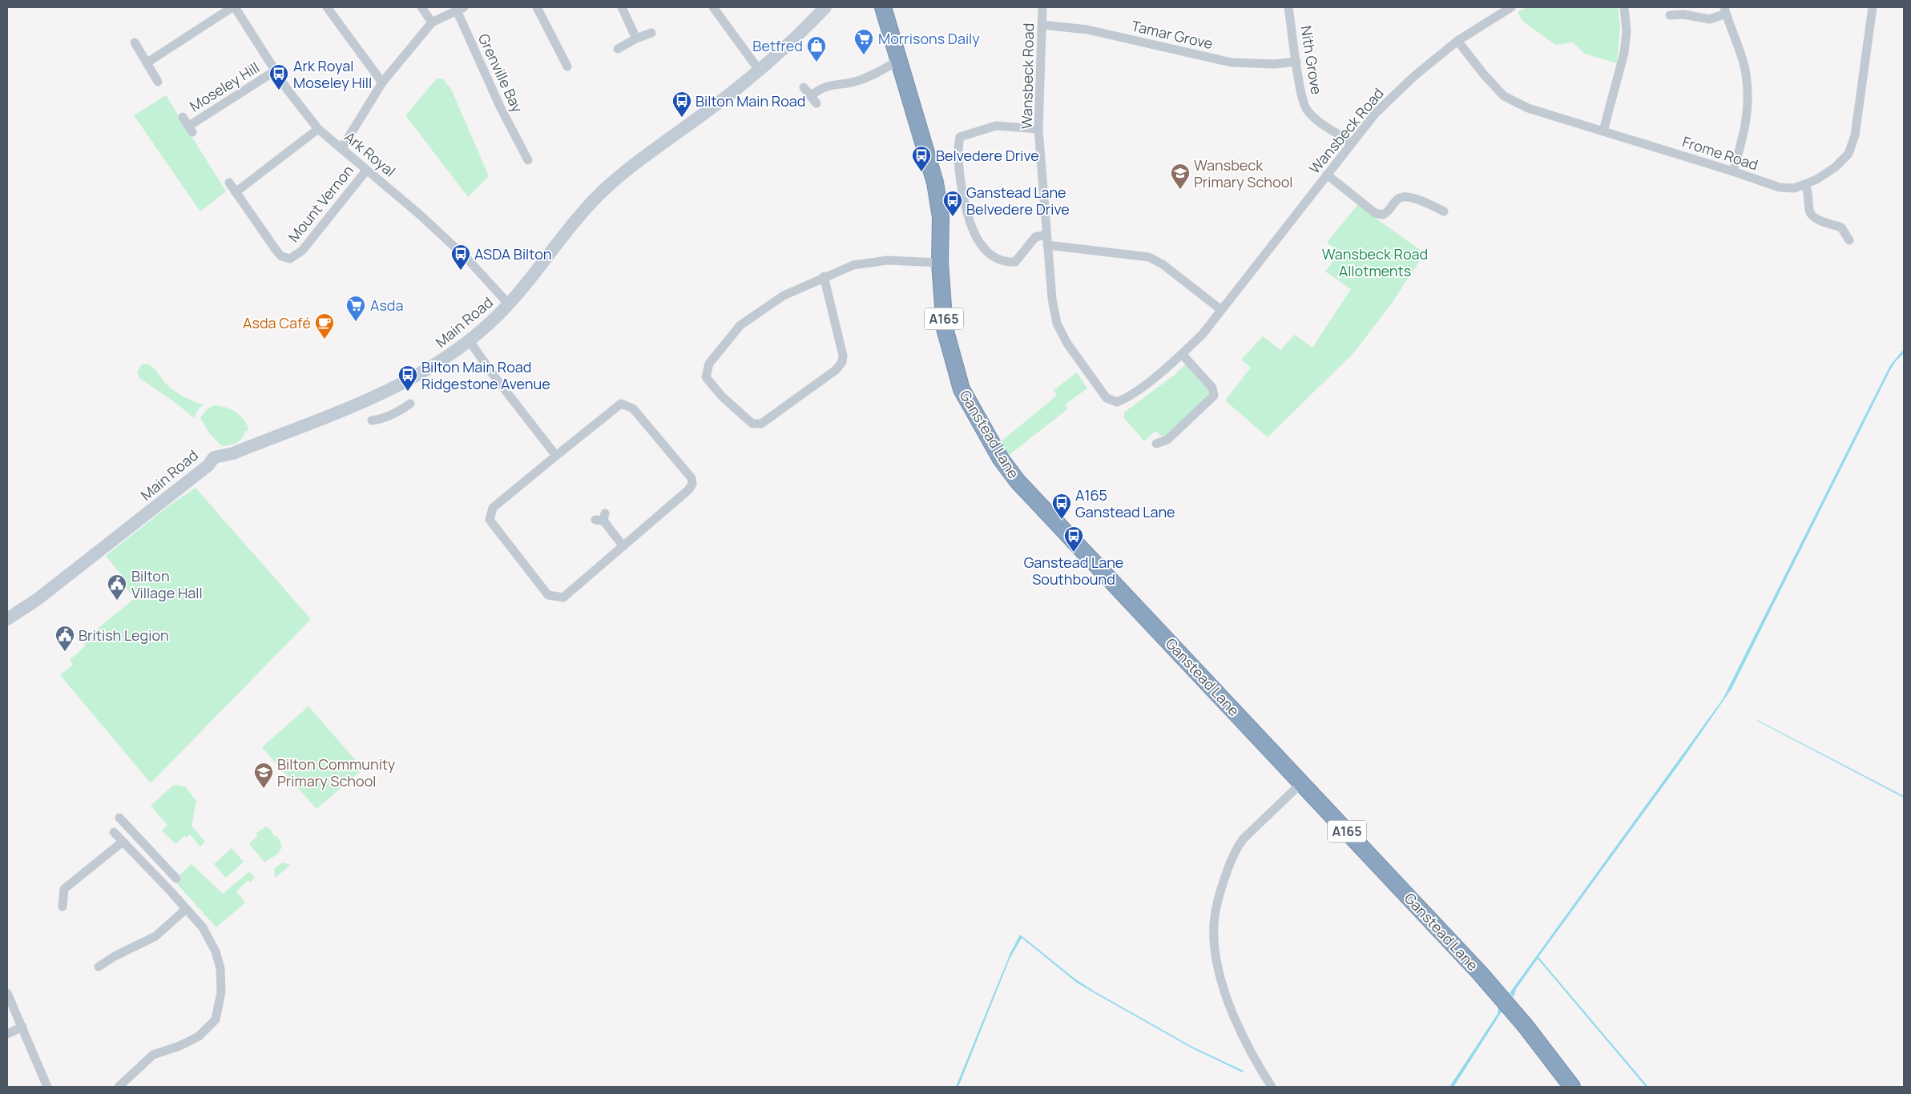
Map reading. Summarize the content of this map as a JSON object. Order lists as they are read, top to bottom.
{
  "streets": {
    "highway": ["A165", "Ganstead Lane"],
    "main road": ["Main Road"],
    "street": [
      "Tamar Grove",
      "Nith Grove",
      "Grenville Bay",
      "Wansbeck Road",
      "Moseley Hill",
      "Frome Road",
      "Ark Royal",
      "Mount Vernon"
    ]
  },
  "crossings": [
    ["Tamar Grove", "Nith Grove"],
    ["Tamar Grove", "Wansbeck Road"],
    ["Nith Grove", "Wansbeck Road"],
    ["Wansbeck Road", "Frome Road"],
    ["Moseley Hill", "Ark Royal"],
    ["Ark Royal", "Mount Vernon"],
    ["Ark Royal", "Main Road"]
  ],
  "parks": ["Wansbeck Road Allotments"],
  "places": {
    "supermarket": ["Morrisons Daily", "Asda"],
    "shop": ["Betfred"],
    "bus stop": [
      "Ark Royal Moseley Hill",
      "Bilton Main Road",
      "Belvedere Drive",
      "Ganstead Lane Belvedere Drive",
      "ASDA Bilton",
      "Bilton Main Road Ridgestone Avenue",
      "A165 Ganstead Lane",
      "Ganstead Lane Southbound"
    ],
    "school or university": ["Wansbeck Primary School", "Bilton Community Primary School"],
    "cafe": ["Asda Café"],
    "public building": ["Bilton Village Hall", "British Legion"]
  }
}
